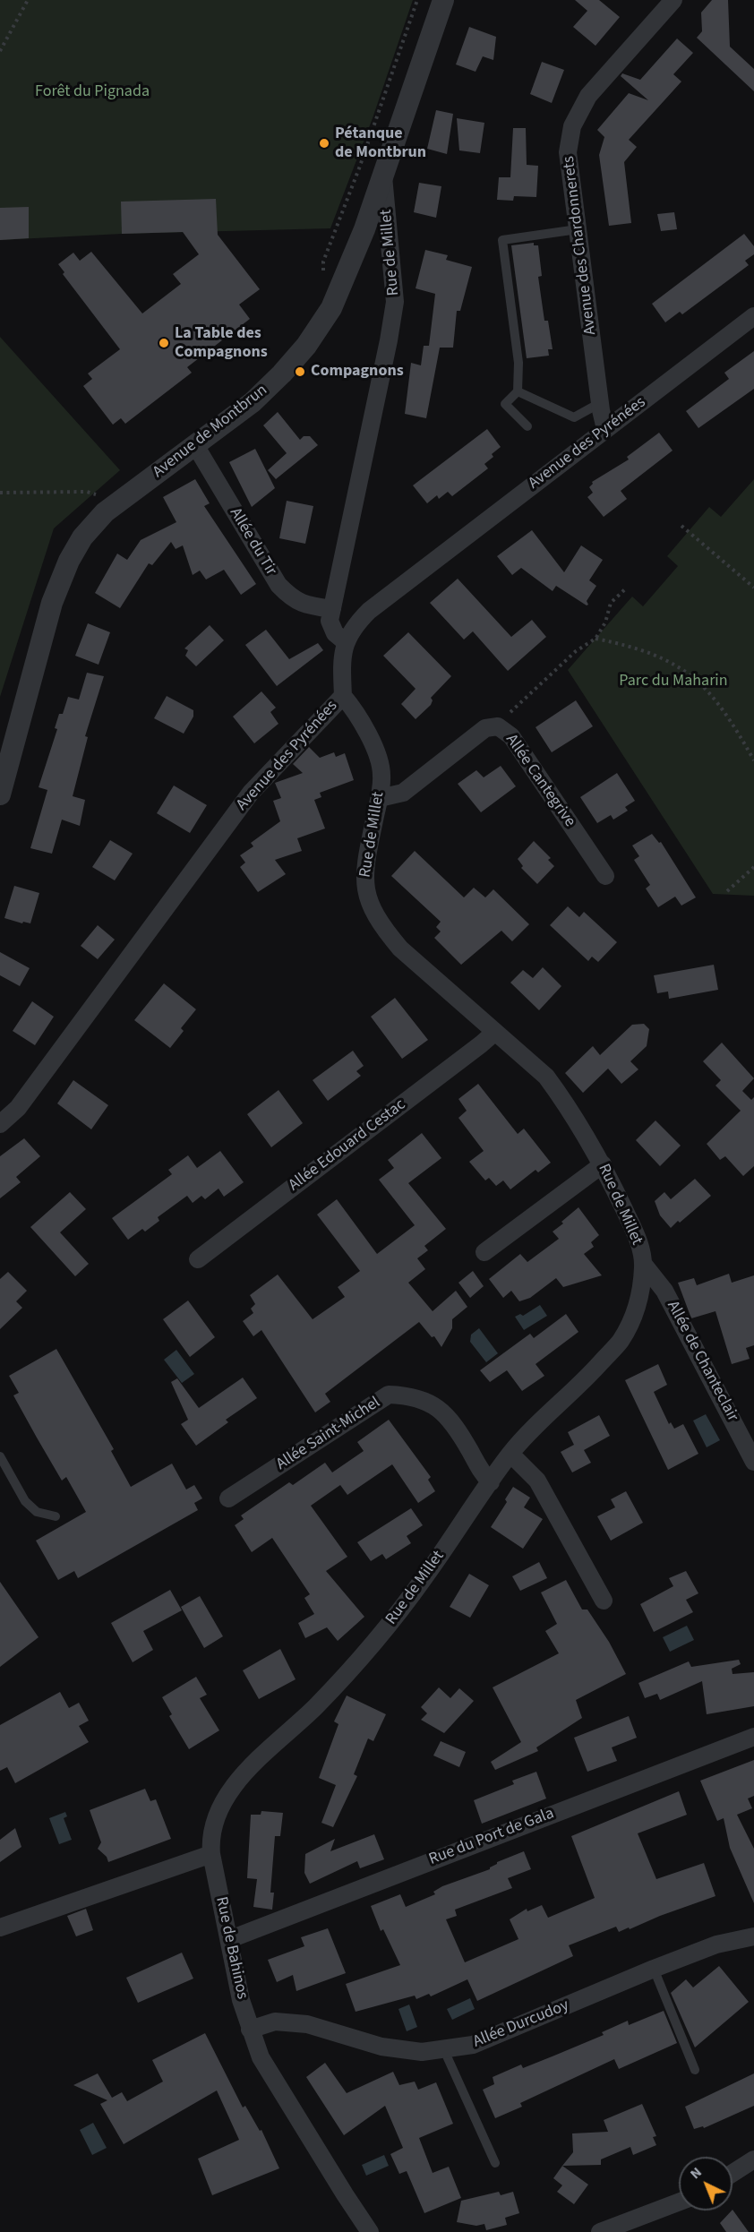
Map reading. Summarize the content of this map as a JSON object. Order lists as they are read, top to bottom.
{
  "streets": {
    "street": [
      "Avenue des Chardonnerets",
      "Rue de Millet",
      "Avenue de Montbrun",
      "Avenue des Pyrénées",
      "Allée du Tir",
      "Allée Cantegrive",
      "Allée Edouard Cestac",
      "Allée de Chanteclair",
      "Allée Saint-Michel",
      "Rue du Port de Gala",
      "Rue de Bahinos",
      "Allée Durcudoy"
    ]
  },
  "crossings": [
    ["Avenue des Chardonnerets", "Avenue des Pyrénées"],
    ["Rue de Millet", "Avenue de Montbrun"],
    ["Rue de Millet", "Avenue des Pyrénées"],
    ["Rue de Millet", "Allée du Tir"],
    ["Rue de Millet", "Allée Cantegrive"],
    ["Rue de Millet", "Allée Edouard Cestac"],
    ["Rue de Millet", "Allée de Chanteclair"],
    ["Rue de Millet", "Allée Saint-Michel"],
    ["Rue de Millet", "Rue de Bahinos"],
    ["Avenue de Montbrun", "Allée du Tir"],
    ["Rue du Port de Gala", "Rue de Bahinos"],
    ["Rue de Bahinos", "Allée Durcudoy"]
  ],
  "parks": ["Forêt du Pignada", "Parc du Maharin"],
  "places": ["Pétanque de Montbrun", "La Table des Compagnons", "Compagnons"],
  "north": "top left"
}
